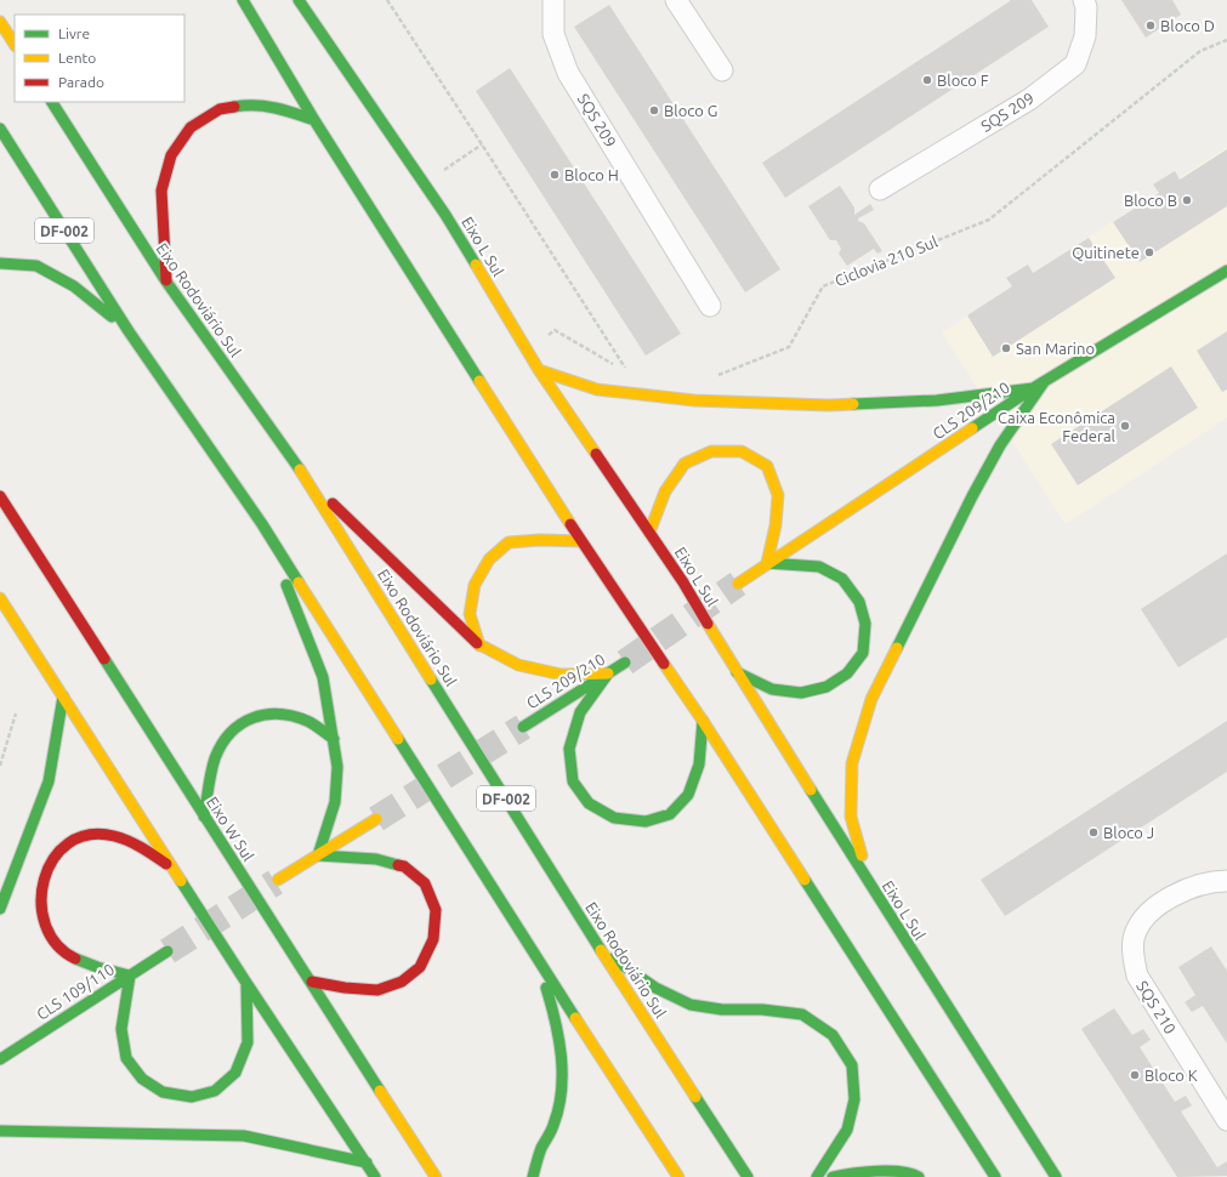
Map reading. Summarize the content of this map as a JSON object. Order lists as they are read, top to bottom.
{
  "streets": {
    "main road": [
      "DF-002",
      "Eixo L Sul",
      "Eixo Rodoviário Sul",
      "CLS 209/210",
      "Eixo W Sul",
      "CLS 109/110"
    ],
    "street": ["SQS 209", "SQS 210"],
    "path": ["Ciclovia 210 Sul"]
  },
  "places": [
    "Bloco D",
    "Bloco F",
    "Bloco G",
    "Bloco H",
    "Bloco B",
    "Quitinete",
    "San Marino",
    "Caixa Econômica Federal",
    "Bloco J",
    "Bloco K"
  ],
  "legend": ["Livre", "Lento", "Parado"]
}
